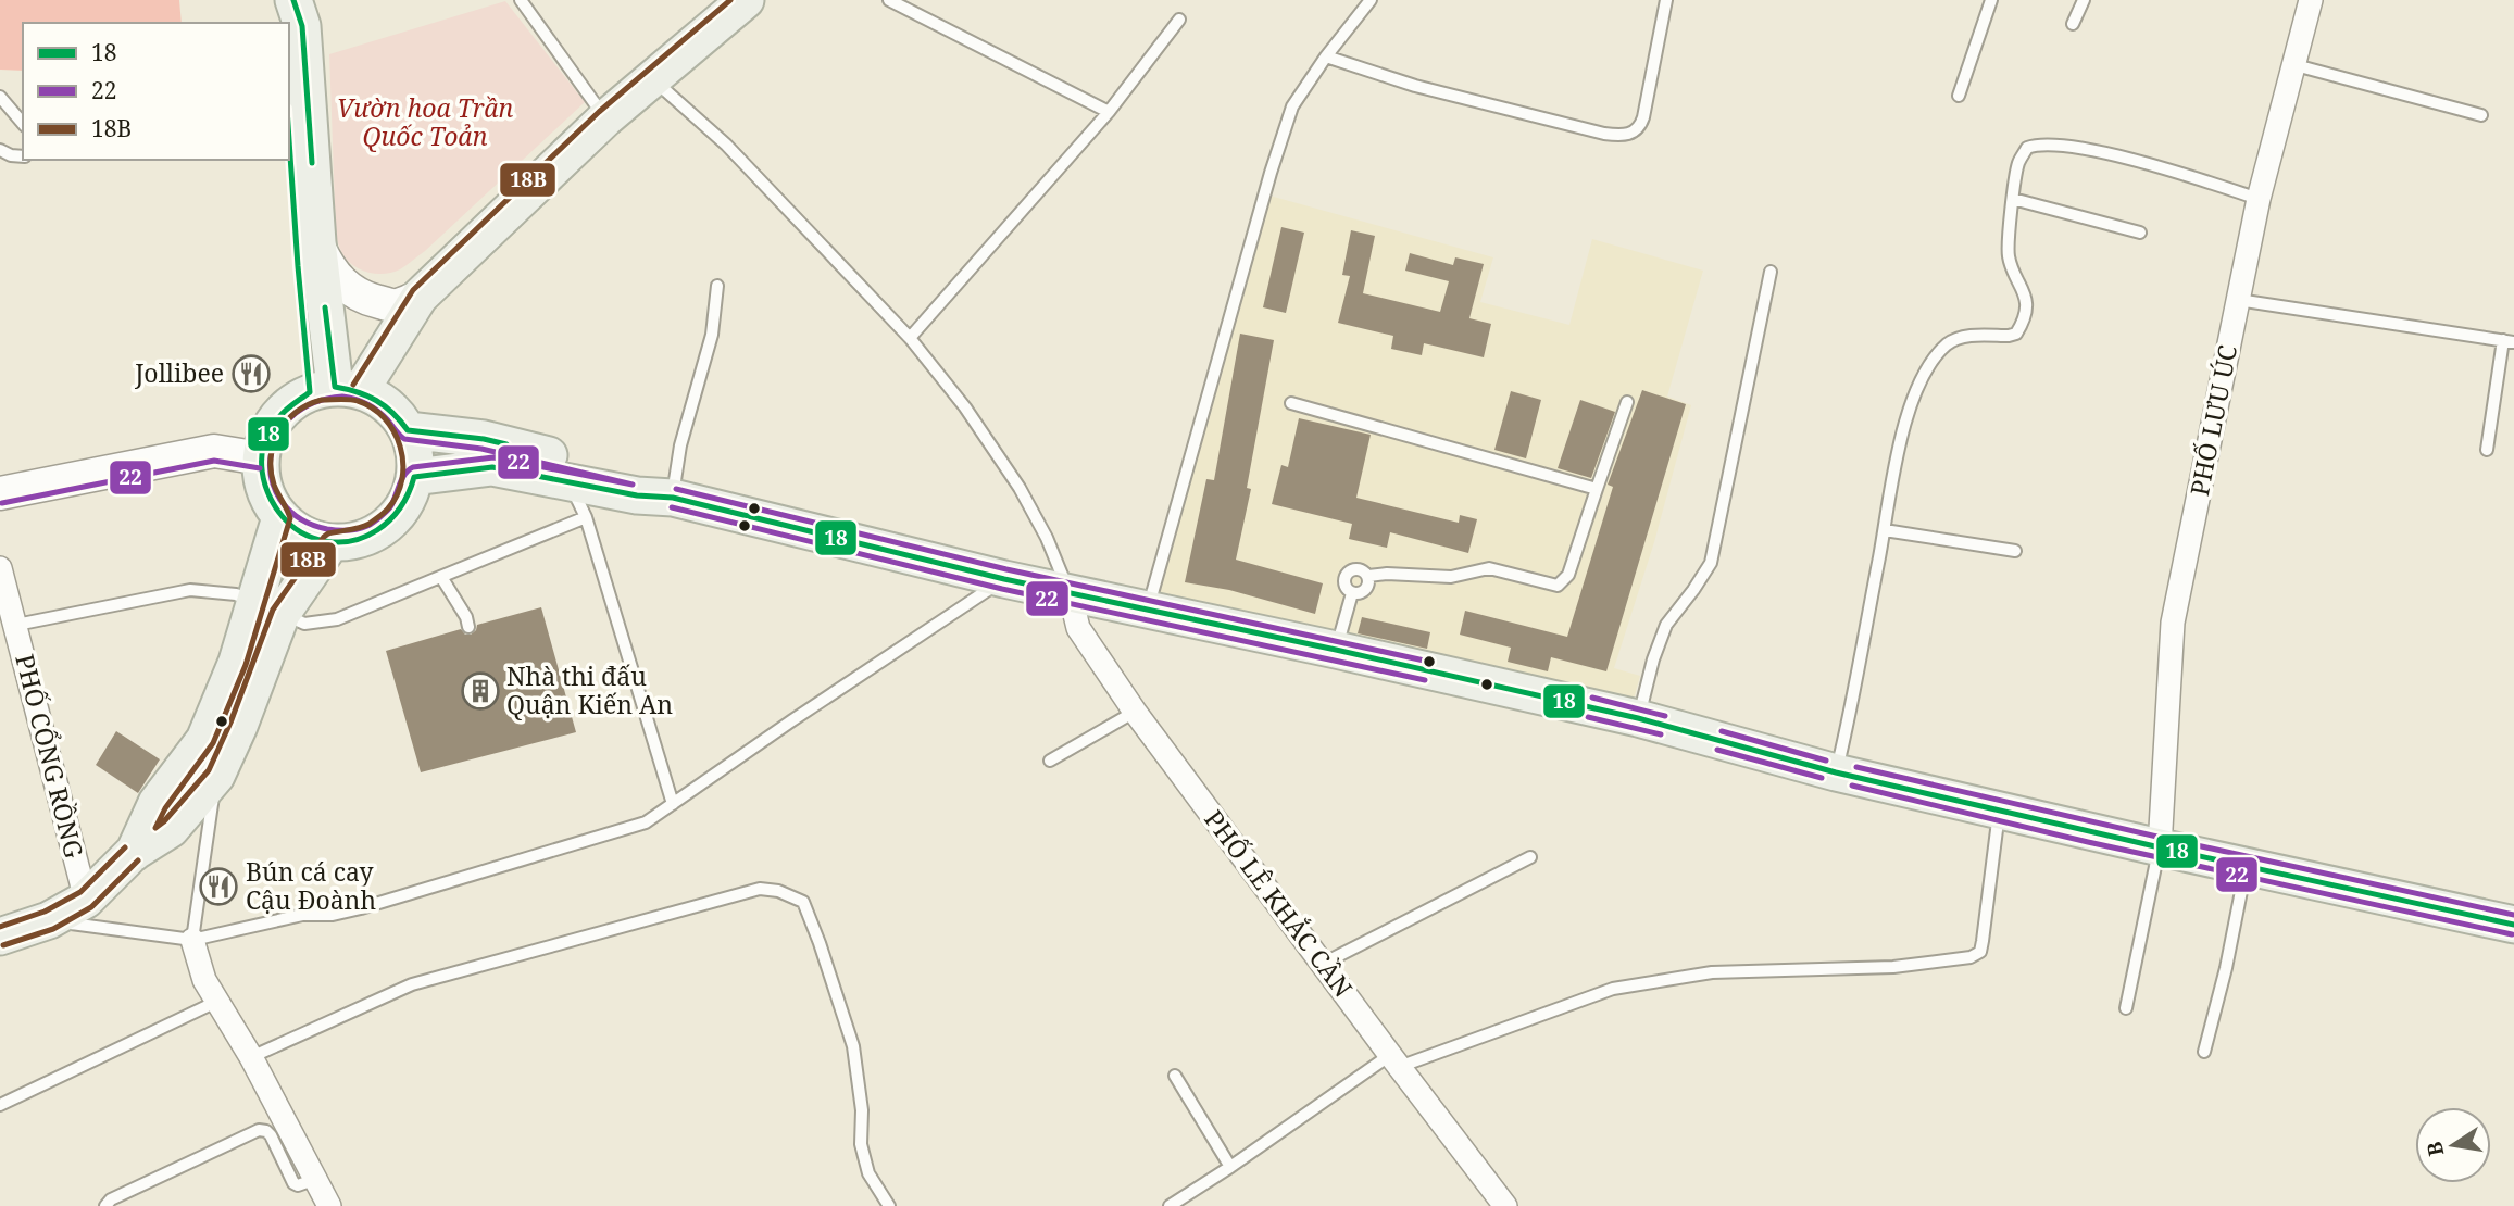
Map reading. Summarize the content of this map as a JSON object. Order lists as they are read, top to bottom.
{
  "streets": {
    "street": ["PHỐ LƯU ÚC", "PHỐ CỔNG RỒNG", "PHỐ LÊ KHẮC CẦN"]
  },
  "parks": ["Vườn hoa Trần Quốc Toản"],
  "places": {
    "restaurant": ["Jollibee", "Bún cá cay Cậu Đoành"],
    "building": ["Nhà thi đấu Quận Kiến An"]
  },
  "lines": ["transit line 18", "transit line 18B", "transit line 22"],
  "legend": ["18", "22", "18B"],
  "north": "left"
}
